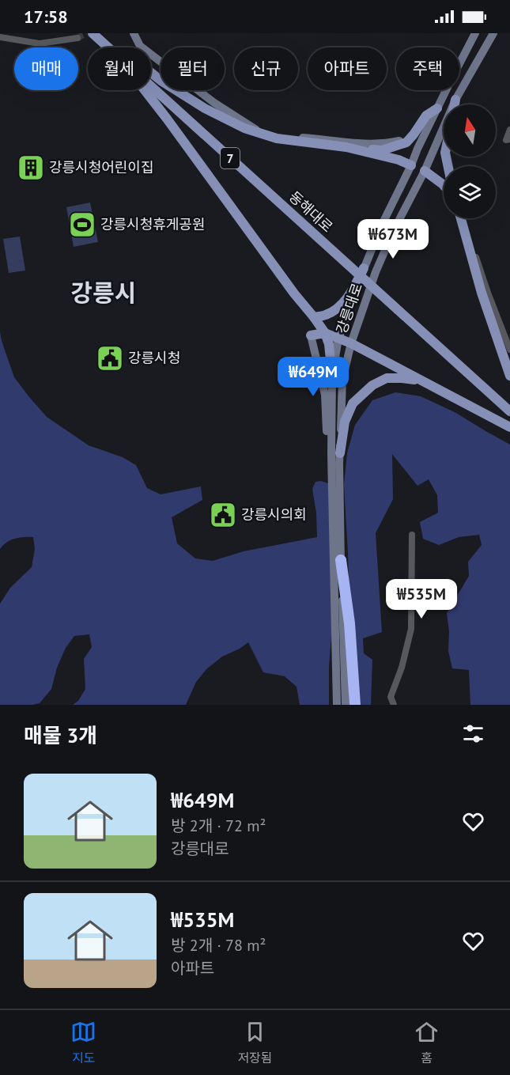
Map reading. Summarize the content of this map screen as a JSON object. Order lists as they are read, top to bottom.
{
  "streets": {
    "main road": ["7", "동해대로"],
    "street": ["강릉대로"]
  },
  "districts": ["강릉시"],
  "places": {
    "building": ["강릉시청어린이집"],
    "sports": ["강릉시청휴게공원"],
    "public building": ["강릉시청", "강릉시의회"]
  },
  "north": "top",
  "page": {
    "status": "17:58",
    "chip": [
      "매매",
      "월세",
      "필터",
      "신규",
      "아파트",
      "주택"
    ],
    "price": ["₩673M", "₩649M", "₩535M"],
    "heading": "매물 3개",
    "list": [
      {
        "name": "₩649M",
        "note": "방 2개 · 72 m² · 강릉대로"
      },
      {
        "name": "₩535M",
        "note": "방 2개 · 78 m² · 아파트"
      }
    ],
    "tabs": ["지도", "저장됨", "홈"]
  }
}
